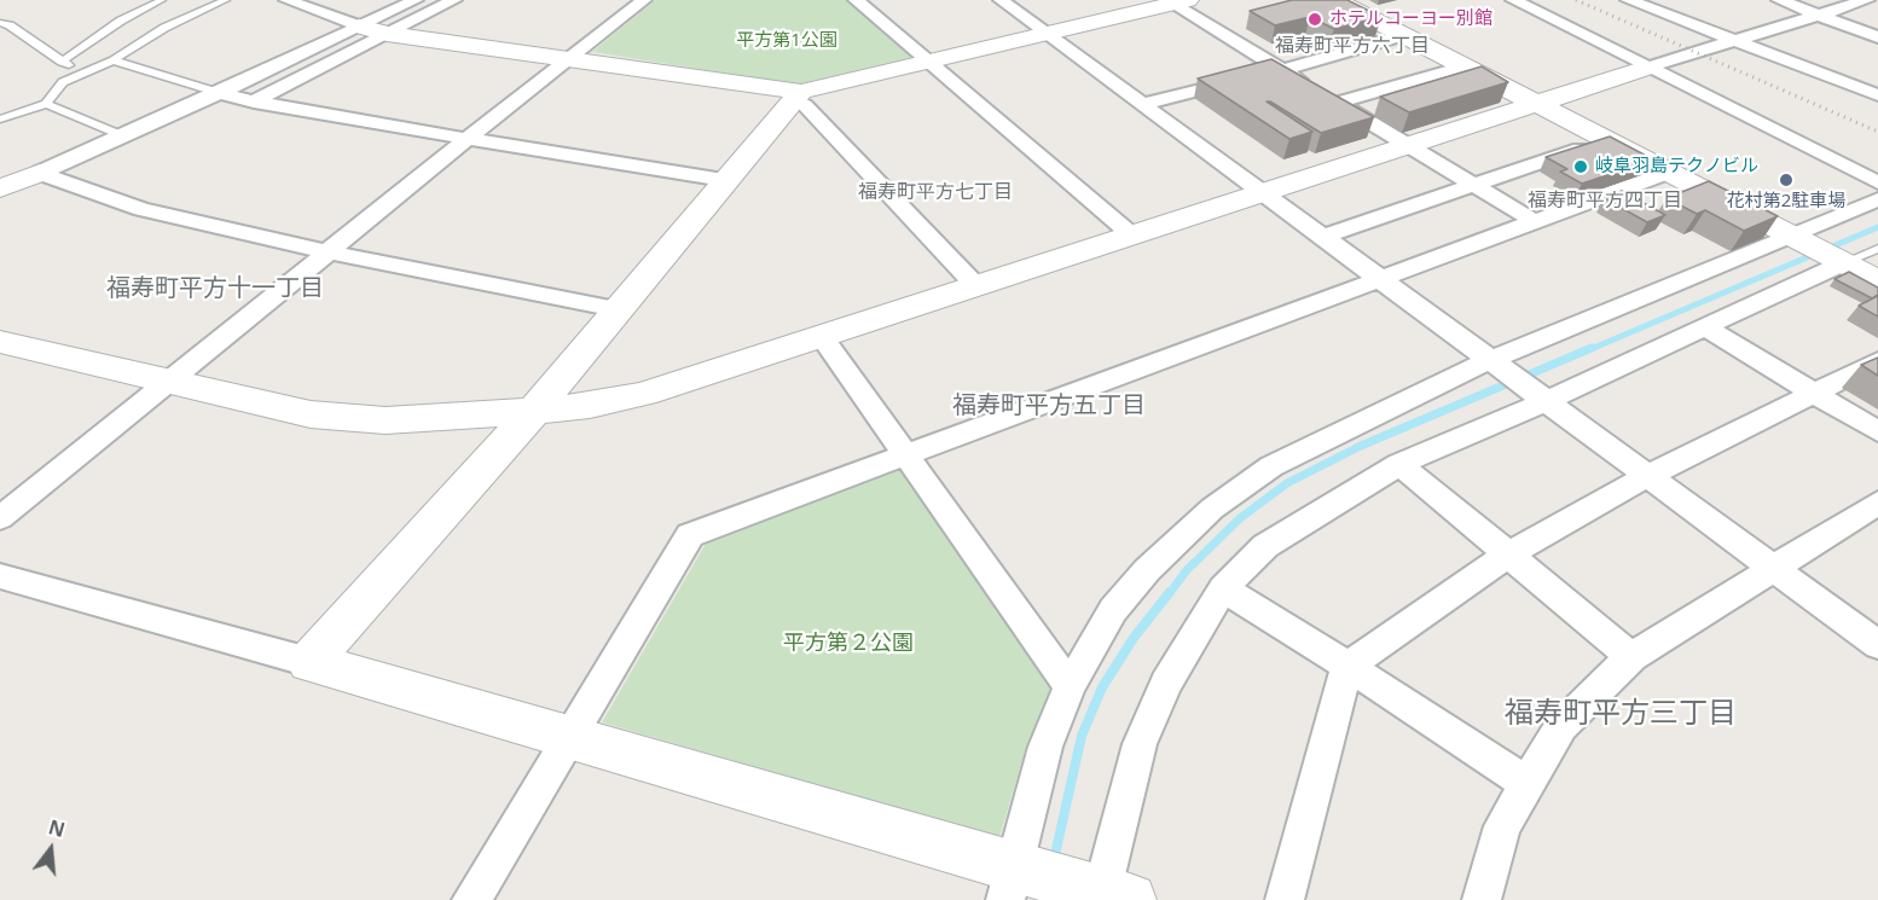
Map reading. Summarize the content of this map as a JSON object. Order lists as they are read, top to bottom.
{
  "districts": [
    "福寿町平方六丁目",
    "福寿町平方七丁目",
    "福寿町平方四丁目",
    "福寿町平方十一丁目",
    "福寿町平方五丁目",
    "福寿町平方三丁目"
  ],
  "parks": ["平方第1公園", "平方第２公園"],
  "places": ["ホテルコーヨー別館", "岐阜羽島テクノビル", "花村第2駐車場"],
  "north": "top"
}
